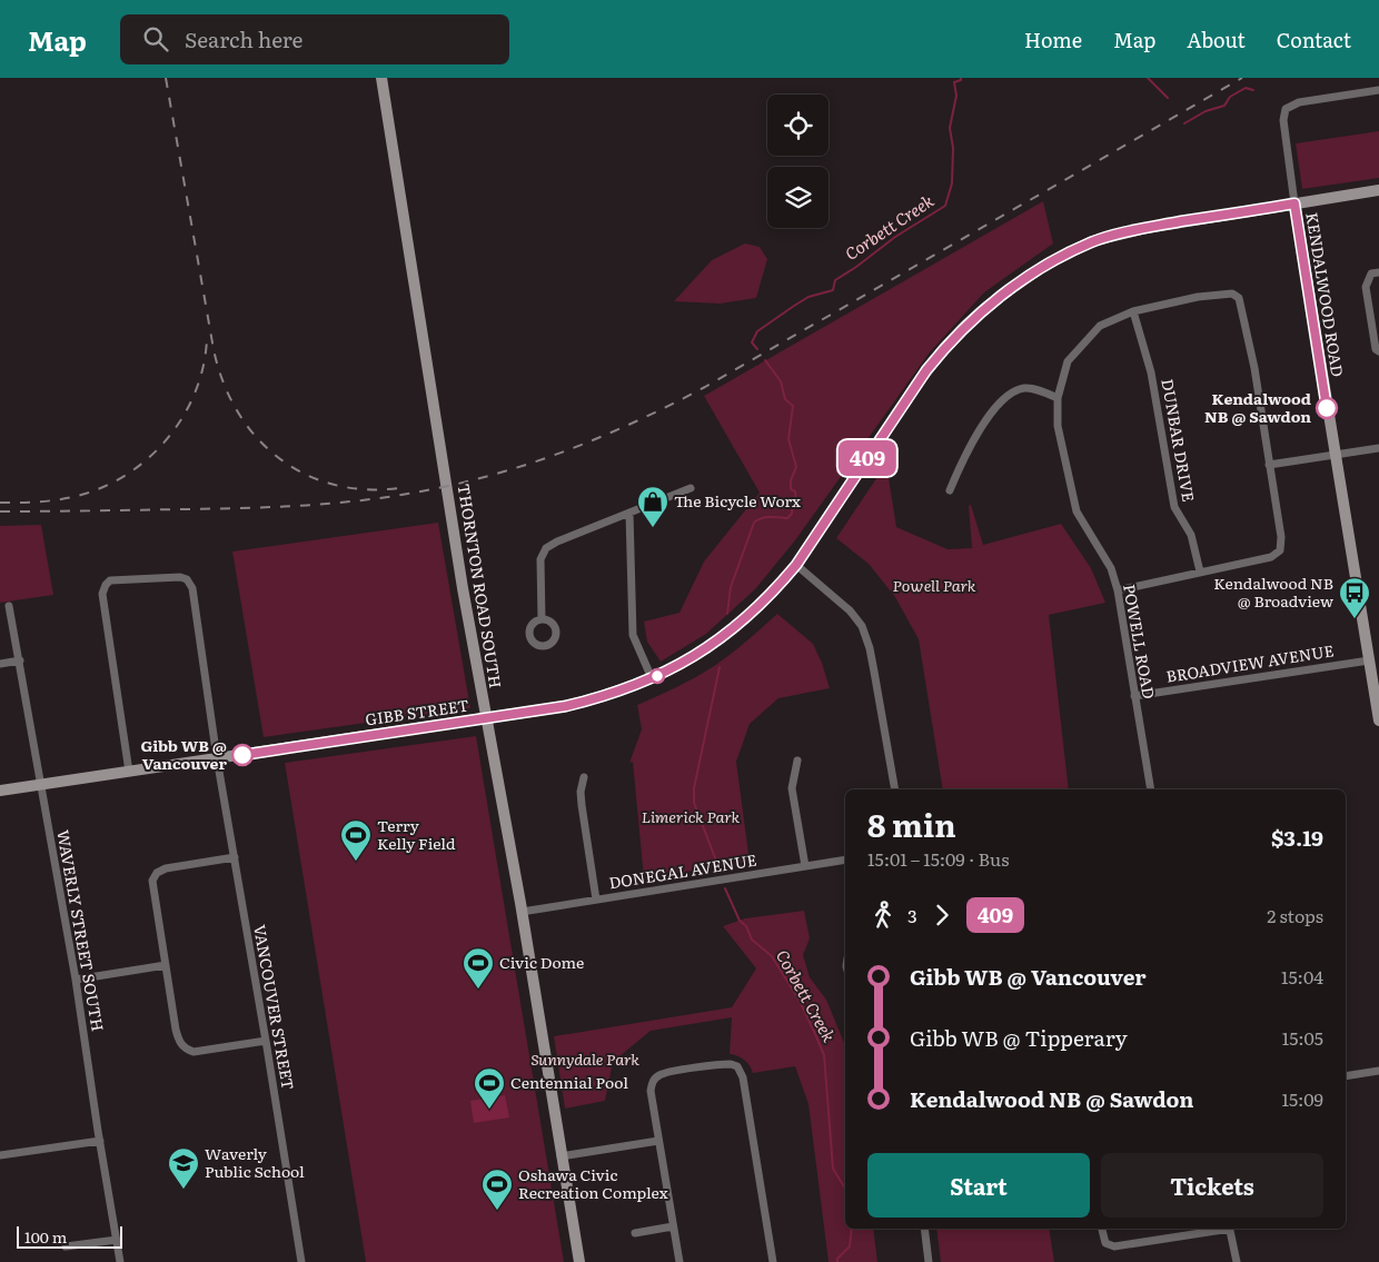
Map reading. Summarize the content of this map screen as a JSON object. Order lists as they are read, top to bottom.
{
  "streets": {
    "main road": ["KENDALWOOD ROAD", "THORNTON ROAD SOUTH", "GIBB STREET"],
    "street": [
      "DUNBAR DRIVE",
      "POWELL ROAD",
      "BROADVIEW AVENUE",
      "DONEGAL AVENUE",
      "WAVERLY STREET SOUTH",
      "VANCOUVER STREET"
    ]
  },
  "crossings": [
    ["KENDALWOOD ROAD", "BROADVIEW AVENUE"],
    ["KENDALWOOD ROAD", "GIBB STREET"],
    ["DUNBAR DRIVE", "POWELL ROAD"],
    ["THORNTON ROAD SOUTH", "GIBB STREET"],
    ["THORNTON ROAD SOUTH", "DONEGAL AVENUE"],
    ["POWELL ROAD", "BROADVIEW AVENUE"],
    ["GIBB STREET", "WAVERLY STREET SOUTH"],
    ["GIBB STREET", "VANCOUVER STREET"]
  ],
  "water": ["Corbett Creek"],
  "parks": ["Powell Park", "Limerick Park", "Sunnydale Park"],
  "places": {
    "other": ["Kendalwood NB @ Sawdon", "Gibb WB @ Vancouver"],
    "shop": ["The Bicycle Worx"],
    "bus stop": ["Kendalwood NB @ Broadview"],
    "sports": [
      "Terry Kelly Field",
      "Civic Dome",
      "Centennial Pool",
      "Oshawa Civic Recreation Complex"
    ],
    "school or university": ["Waverly Public School"]
  },
  "lines": ["bus line 409"],
  "scale_bar": "100 m",
  "page": {
    "header": "Map",
    "search": "Search here",
    "nav": [
      "Home",
      "Map",
      "About",
      "Contact"
    ],
    "on_map": "409",
    "heading": ["8 min", "15:01 – 15:09 · Bus", "$3.19"],
    "legs": ["3", "409", "2 stops"],
    "list": [
      {
        "name": "Gibb WB @ Vancouver",
        "value": "15:04"
      },
      {
        "name": "Gibb WB @ Tipperary",
        "value": "15:05"
      },
      {
        "name": "Kendalwood NB @ Sawdon",
        "value": "15:09"
      }
    ],
    "buttons": ["Start", "Tickets"],
    "scale": "100 m"
  }
}
